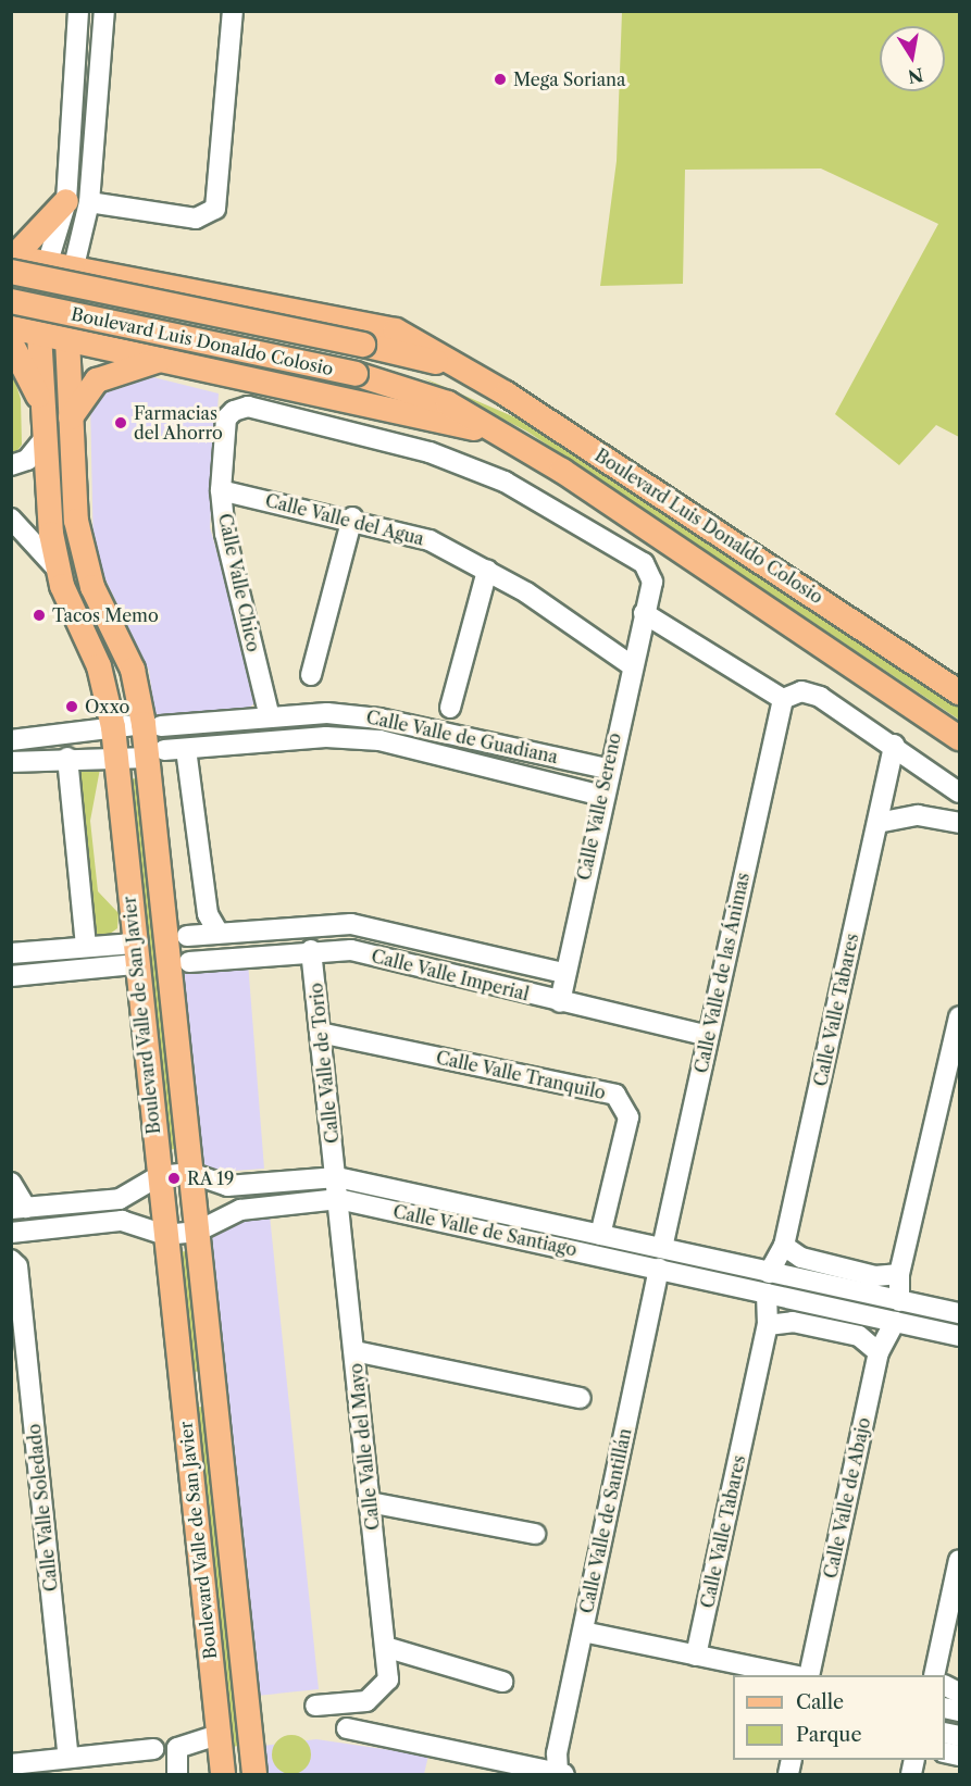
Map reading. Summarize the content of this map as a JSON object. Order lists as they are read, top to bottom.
{
  "streets": {
    "main road": ["Boulevard Luis Donaldo Colosio", "Boulevard Valle de San Javier"],
    "street": [
      "Calle Valle del Agua",
      "Calle Valle Chico",
      "Calle Valle de Guadiana",
      "Calle Valle Sereno",
      "Calle Valle de las Ánimas",
      "Calle Valle Imperial",
      "Calle Valle Tabares",
      "Calle Valle de Torio",
      "Calle Valle Tranquilo",
      "Calle Valle de Santiago",
      "Calle Valle del Mayo",
      "Calle Valle de Abajo",
      "Calle Valle Soledado",
      "Calle Valle de Santillán"
    ]
  },
  "crossings": [
    ["Boulevard Luis Donaldo Colosio", "Boulevard Valle de San Javier"],
    ["Calle Valle del Agua", "Calle Valle Chico"],
    ["Calle Valle del Agua", "Calle Valle Sereno"],
    ["Calle Valle Chico", "Calle Valle de Guadiana"],
    ["Calle Valle Chico", "Calle Valle Sereno"],
    ["Calle Valle de Guadiana", "Calle Valle Sereno"],
    ["Calle Valle de Guadiana", "Boulevard Valle de San Javier"],
    ["Calle Valle Sereno", "Calle Valle Imperial"],
    ["Calle Valle de las Ánimas", "Calle Valle Imperial"],
    ["Calle Valle de las Ánimas", "Calle Valle de Santiago"],
    ["Calle Valle Imperial", "Calle Valle de Torio"],
    ["Calle Valle Tabares", "Calle Valle de Santiago"],
    ["Boulevard Valle de San Javier", "Calle Valle de Santiago"],
    ["Calle Valle de Torio", "Calle Valle Tranquilo"],
    ["Calle Valle de Torio", "Calle Valle de Santiago"],
    ["Calle Valle de Torio", "Calle Valle del Mayo"],
    ["Calle Valle Tranquilo", "Calle Valle de Santiago"],
    ["Calle Valle de Santiago", "Calle Valle del Mayo"],
    ["Calle Valle de Santiago", "Calle Valle de Abajo"],
    ["Calle Valle de Santiago", "Calle Valle de Santillán"]
  ],
  "places": [
    "Mega Soriana",
    "Farmacias del Ahorro",
    "Tacos Memo",
    "Oxxo",
    "RA 19"
  ],
  "legend": ["Calle", "Parque"],
  "north": "bottom"
}
